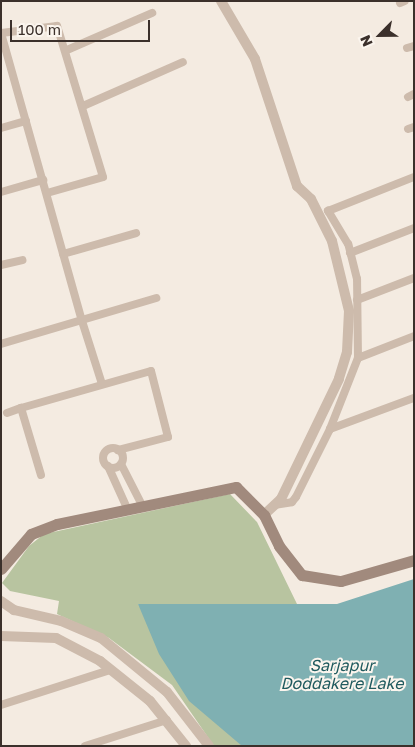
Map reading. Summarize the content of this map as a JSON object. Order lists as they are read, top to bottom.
{
  "water": ["Sarjapur Doddakere Lake"],
  "scale_bar": "100 m",
  "north": "bottom left"
}
